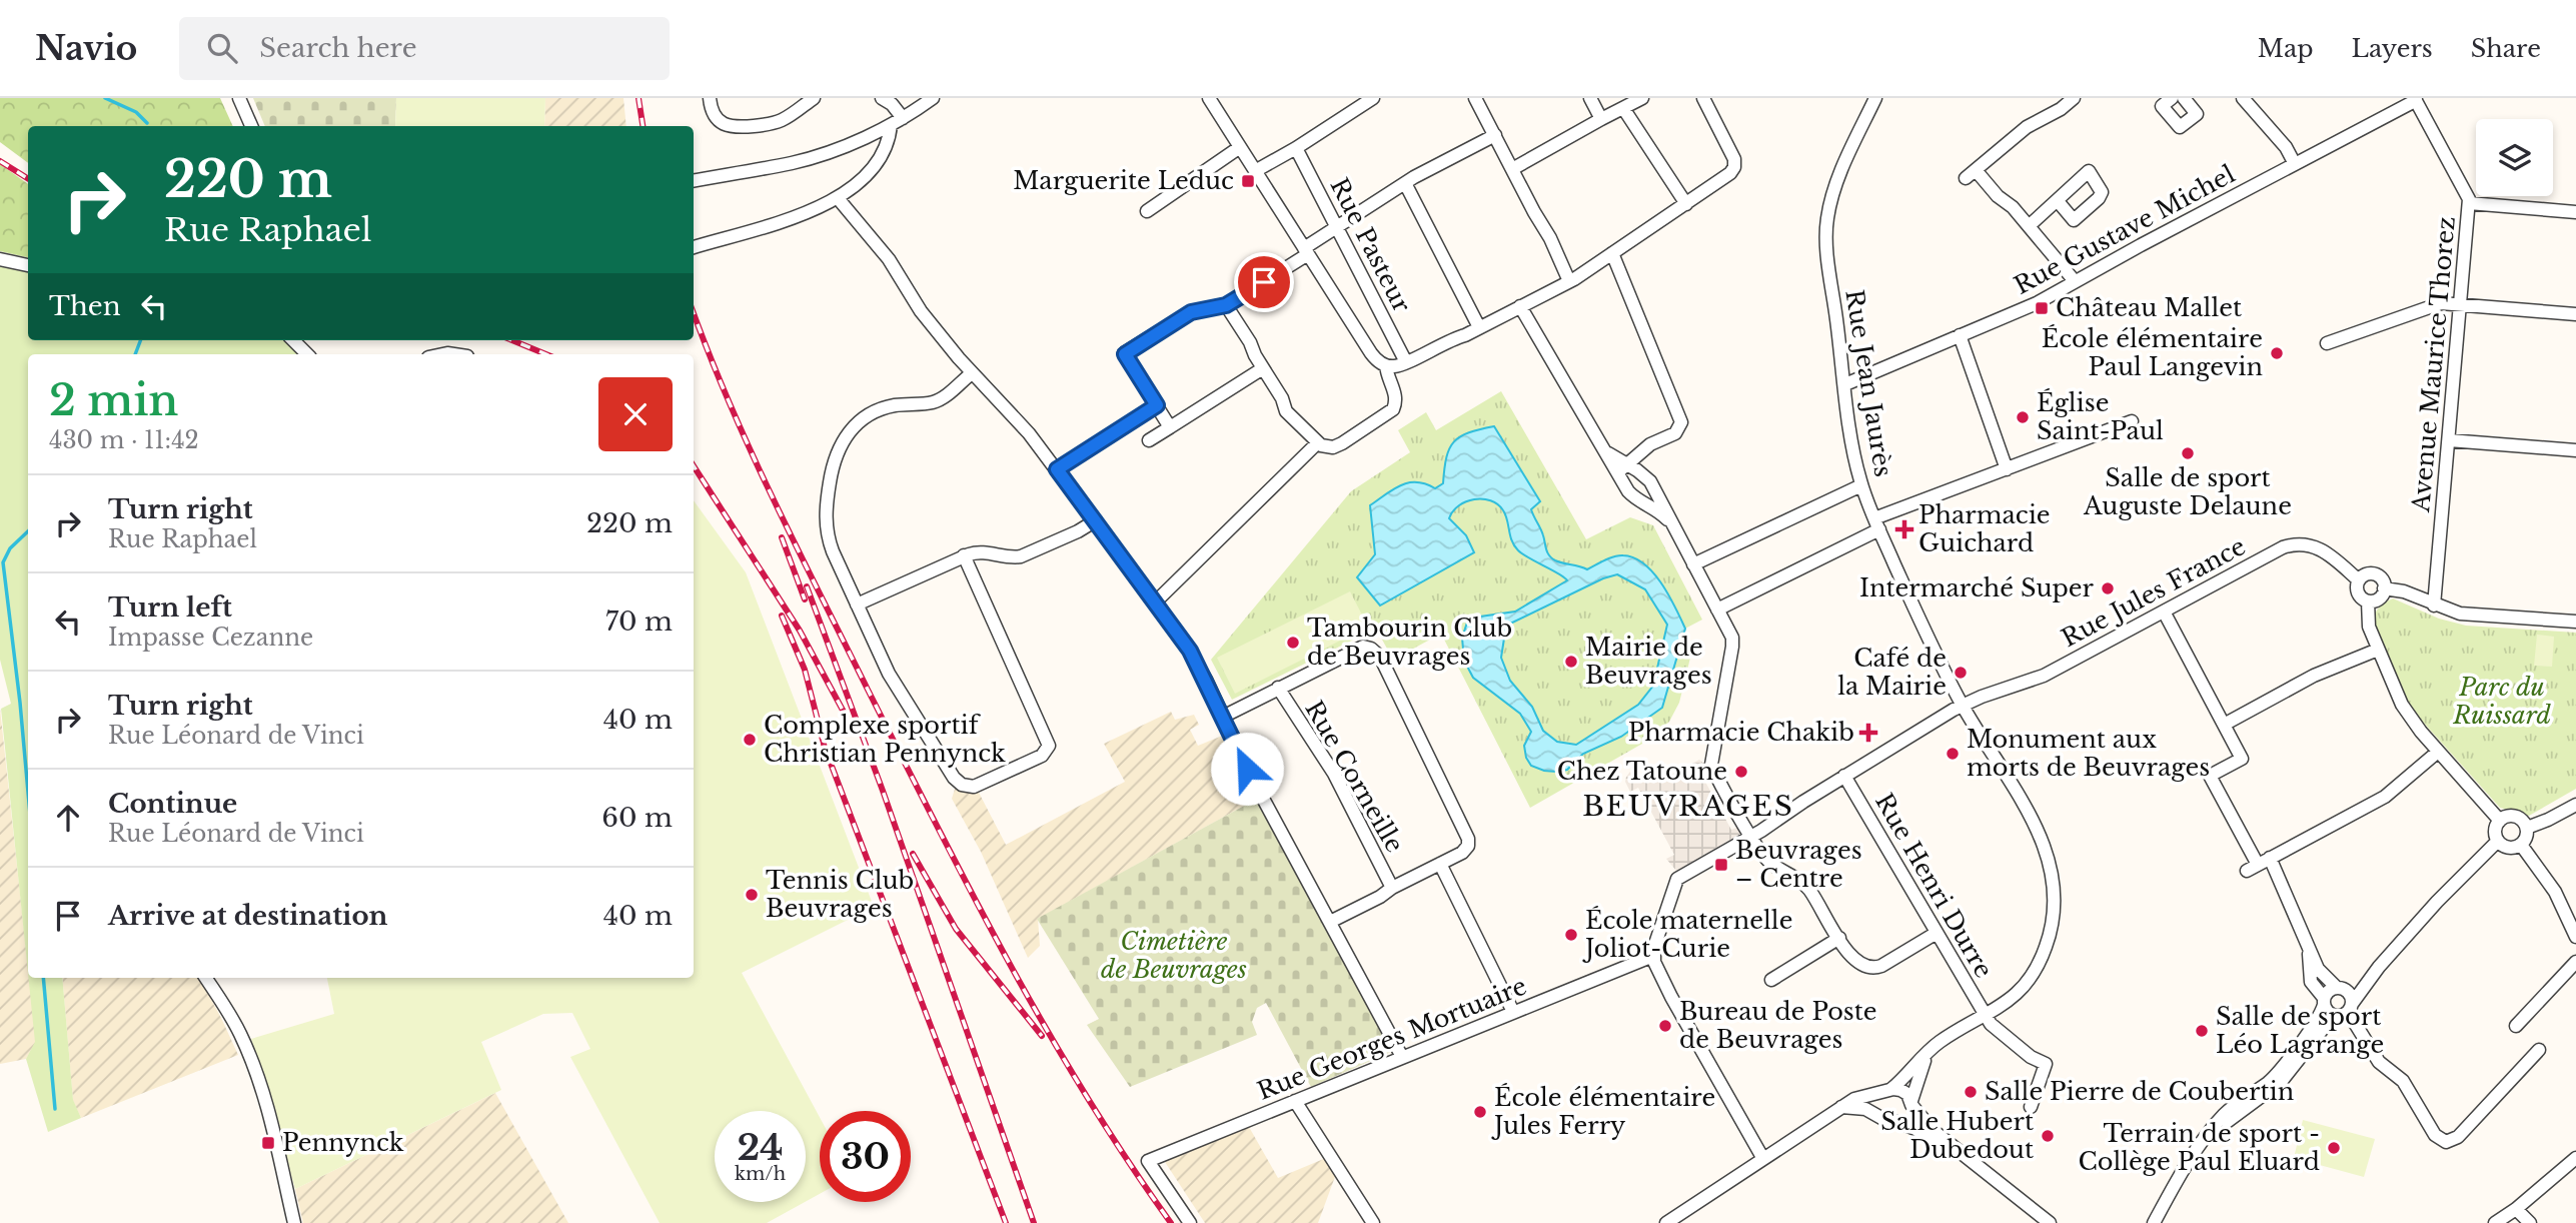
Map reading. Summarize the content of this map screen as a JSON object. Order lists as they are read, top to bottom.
{
  "streets": {
    "street": [
      "Rue Gustave Michel",
      "Rue Pasteur",
      "Avenue Maurice Thorez",
      "Rue Jean Jaurès",
      "Rue Jules France",
      "Rue Corneille",
      "Rue Henri Durre",
      "Rue Georges Mortuaire"
    ]
  },
  "crossings": [
    ["Rue Gustave Michel", "Avenue Maurice Thorez"],
    ["Rue Gustave Michel", "Rue Jean Jaurès"],
    ["Rue Jean Jaurès", "Rue Jules France"],
    ["Rue Jean Jaurès", "Rue Henri Durre"],
    ["Rue Jules France", "Rue Henri Durre"],
    ["Rue Jules France", "Rue Georges Mortuaire"]
  ],
  "districts": ["BEUVRAGES"],
  "parks": ["Parc du Ruissard", "Cimetière de Beuvrages"],
  "places": {
    "transit": [
      "Marguerite Leduc",
      "Château Mallet",
      "Beuvrages – Centre",
      "Pennynck"
    ],
    "other": [
      "École élémentaire Paul Langevin",
      "Église Saint-Paul",
      "Salle de sport Auguste Delaune",
      "Intermarché Super",
      "Tambourin Club de Beuvrages",
      "Mairie de Beuvrages",
      "Café de la Mairie",
      "Complexe sportif Christian Pennynck",
      "Monument aux morts de Beuvrages",
      "Chez Tatoune",
      "Tennis Club Beuvrages",
      "École maternelle Joliot-Curie",
      "Bureau de Poste de Beuvrages",
      "Salle de sport Léo Lagrange",
      "Salle Pierre de Coubertin",
      "École élémentaire Jules Ferry",
      "Salle Hubert Dubedout",
      "Terrain de sport - Collège Paul Eluard"
    ],
    "health": ["Pharmacie Guichard", "Pharmacie Chakib"]
  },
  "page": {
    "header": "Navio",
    "search": "Search here",
    "nav": ["Map", "Layers", "Share"],
    "turn": ["220 m", "Rue Raphael"],
    "then": "Then",
    "heading": ["2 min", "430 m · 11:42"],
    "list": [
      {
        "name": "Turn right",
        "note": "Rue Raphael",
        "value": "220 m"
      },
      {
        "name": "Turn left",
        "note": "Impasse Cezanne",
        "value": "70 m"
      },
      {
        "name": "Turn right",
        "note": "Rue Léonard de Vinci",
        "value": "40 m"
      },
      {
        "name": "Continue",
        "note": "Rue Léonard de Vinci",
        "value": "60 m"
      },
      {
        "name": "Arrive at destination",
        "value": "40 m"
      }
    ],
    "speed": "24 km/h",
    "limit": "30"
  }
}
